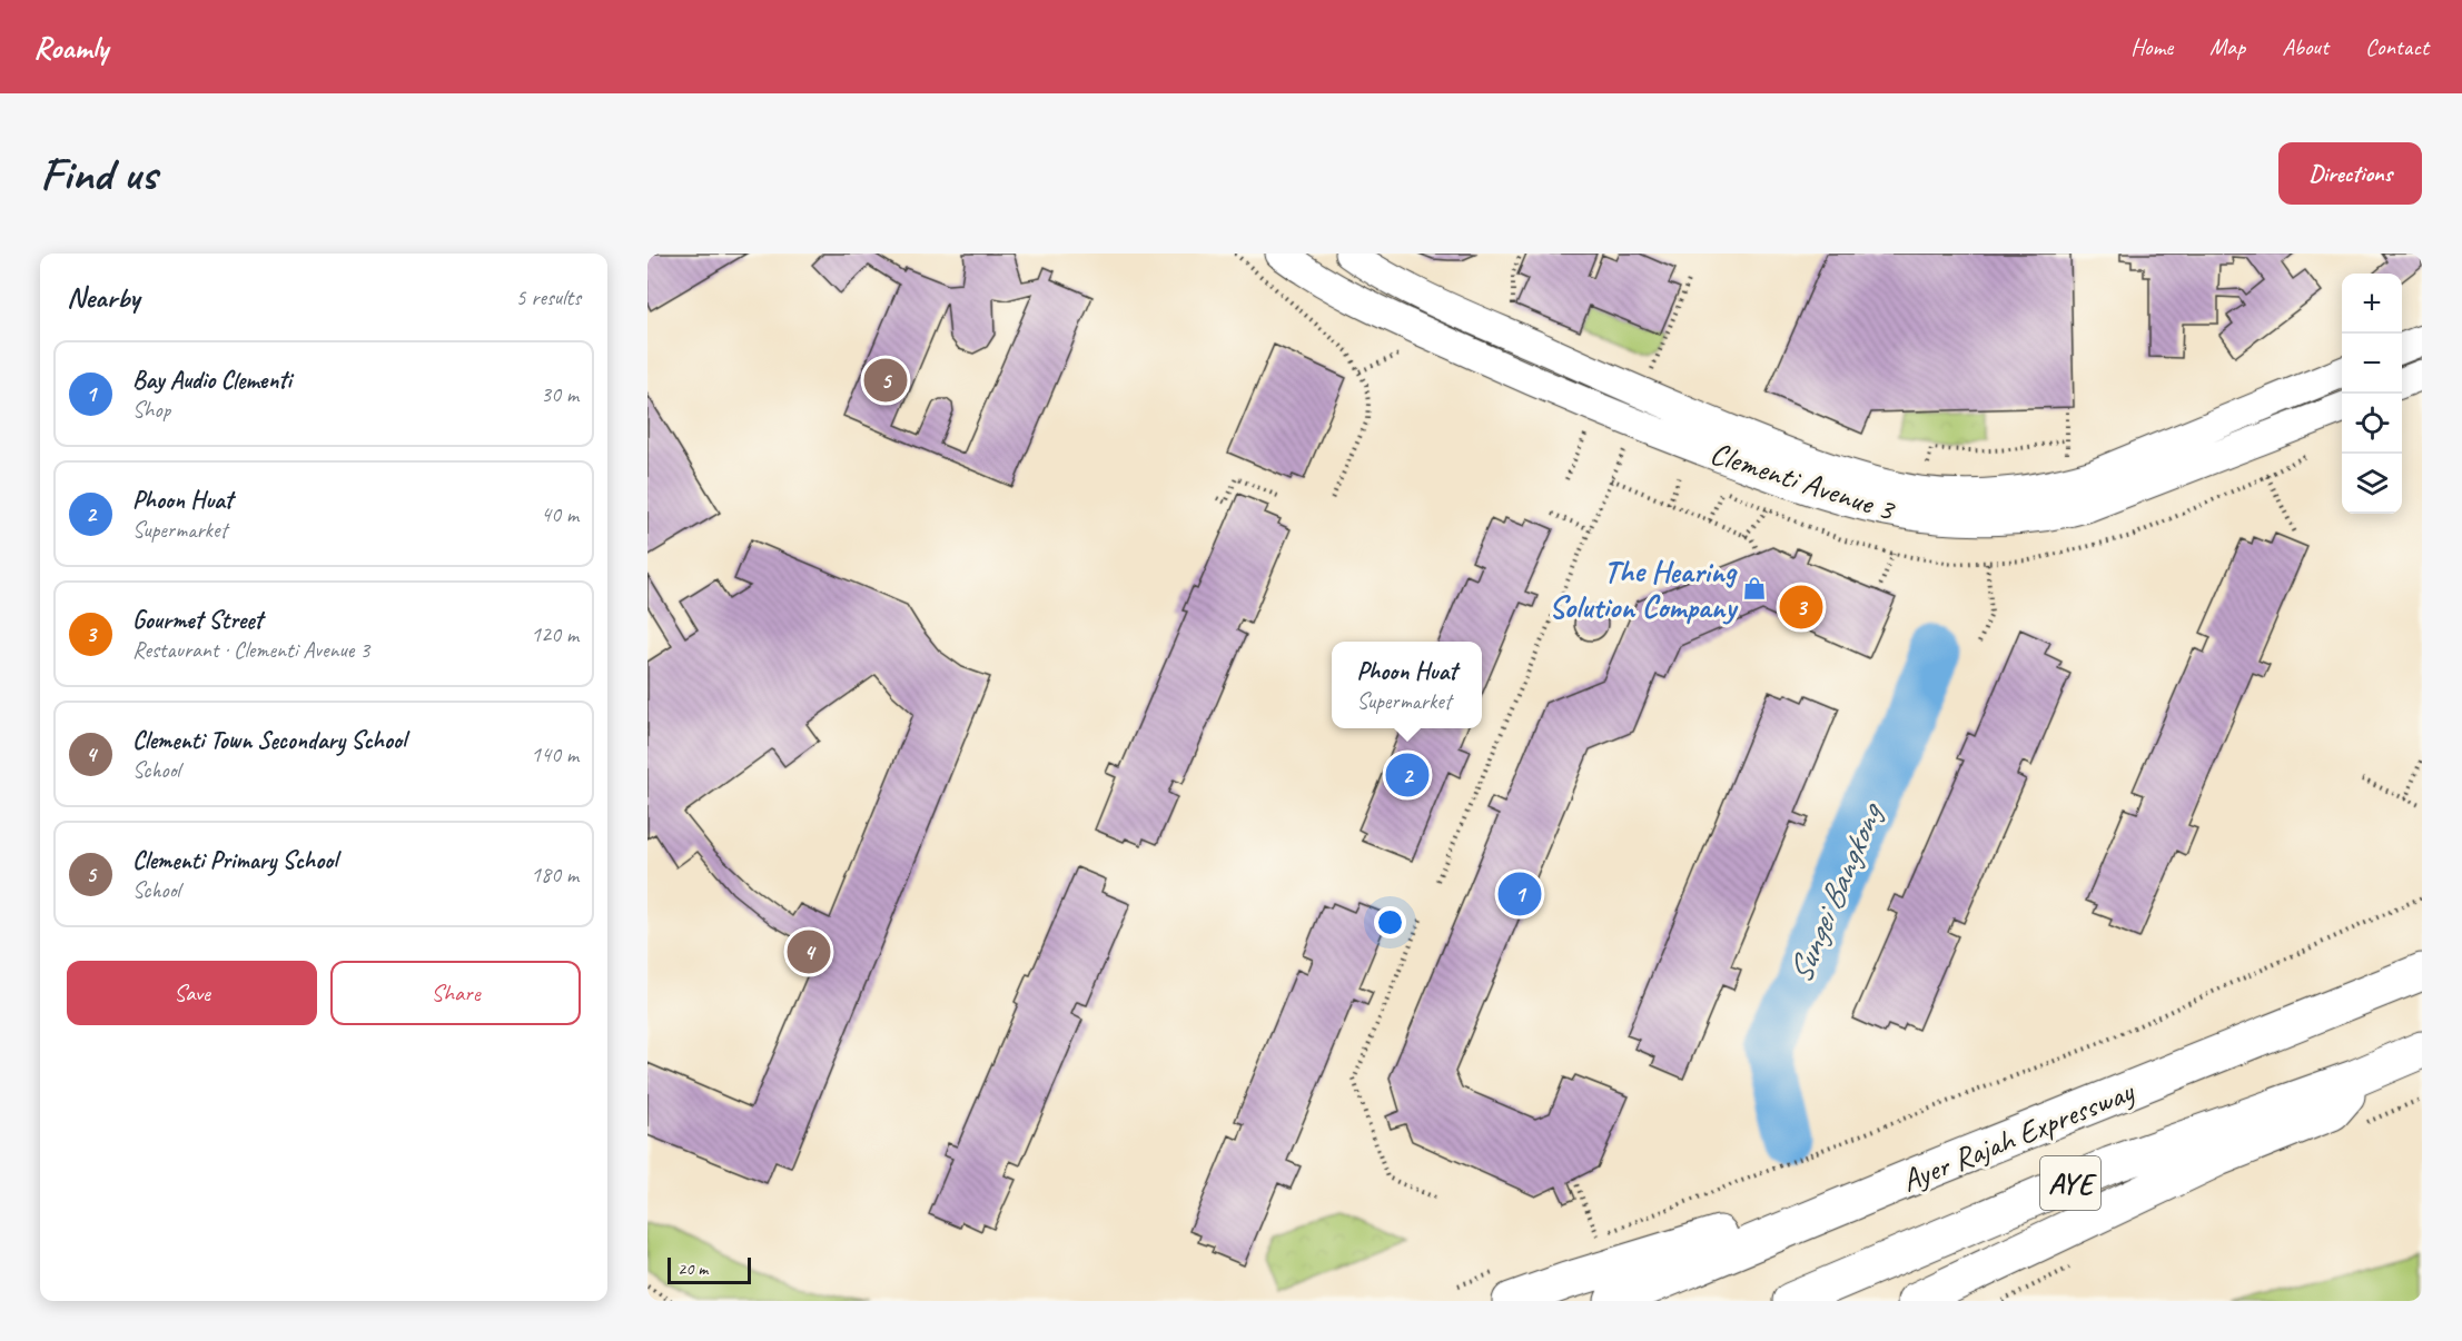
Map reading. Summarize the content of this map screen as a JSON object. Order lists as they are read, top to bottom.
{
  "streets": {
    "highway": ["Ayer Rajah Expressway", "AYE"],
    "street": ["Clementi Avenue 3"]
  },
  "water": ["Sungei Bangkong"],
  "places": {
    "shop": ["The Hearing Solution Company"]
  },
  "scale_bar": "20 m",
  "page": {
    "header": "Roamly",
    "nav": [
      "Home",
      "Map",
      "About",
      "Contact"
    ],
    "buttons": [
      "Directions",
      ["Save", "Share"]
    ],
    "title": "Find us",
    "heading": ["Nearby", "5 results"],
    "map_buttons": ["+", "−"],
    "list": [
      {
        "mark": "1",
        "name": "Bay Audio Clementi",
        "note": "Shop",
        "value": "30 m"
      },
      {
        "mark": "2",
        "name": "Phoon Huat",
        "note": "Supermarket",
        "value": "40 m"
      },
      {
        "mark": "3",
        "name": "Gourmet Street",
        "note": "Restaurant · Clementi Avenue 3",
        "value": "120 m"
      },
      {
        "mark": "4",
        "name": "Clementi Town Secondary School",
        "note": "School",
        "value": "140 m"
      },
      {
        "mark": "5",
        "name": "Clementi Primary School",
        "note": "School",
        "value": "180 m"
      }
    ],
    "pins": [
      "5",
      "3",
      "2",
      "1",
      "4"
    ],
    "popup": ["Phoon Huat", "Supermarket"],
    "scale": "20 m"
  }
}
